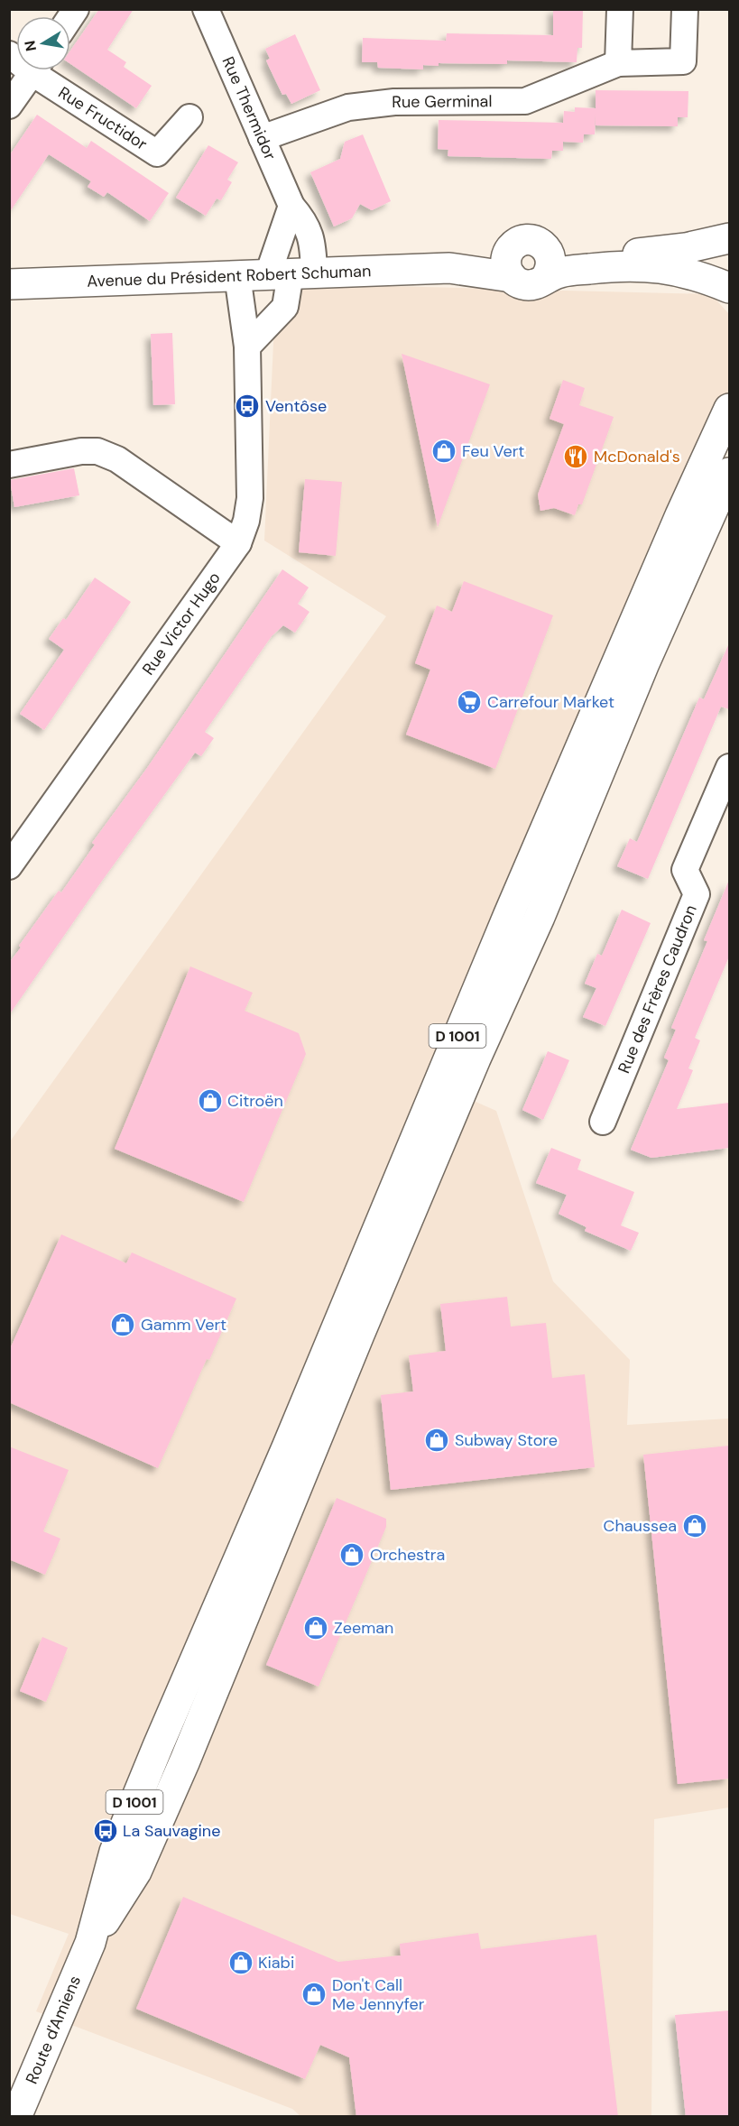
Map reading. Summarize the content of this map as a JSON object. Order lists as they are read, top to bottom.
{
  "streets": {
    "main road": ["Avenue du Président Robert Schuman", "D 1001", "Route d'Amiens"],
    "street": [
      "Rue Germinal",
      "Rue Thermidor",
      "Rue Fructidor",
      "Rue Victor Hugo",
      "Rue des Frères Caudron"
    ]
  },
  "crossings": [
    ["Rue Germinal", "Rue Thermidor"],
    ["Rue Thermidor", "Avenue du Président Robert Schuman"],
    ["Avenue du Président Robert Schuman", "Rue Victor Hugo"],
    ["D 1001", "Route d'Amiens"]
  ],
  "places": {
    "bus stop": ["Ventôse", "La Sauvagine"],
    "shop": [
      "Feu Vert",
      "Citroën",
      "Gamm Vert",
      "Subway Store",
      "Chaussea",
      "Orchestra",
      "Zeeman",
      "Kiabi",
      "Don't Call Me Jennyfer"
    ],
    "restaurant": ["McDonald's"],
    "supermarket": ["Carrefour Market"]
  },
  "north": "left"
}
